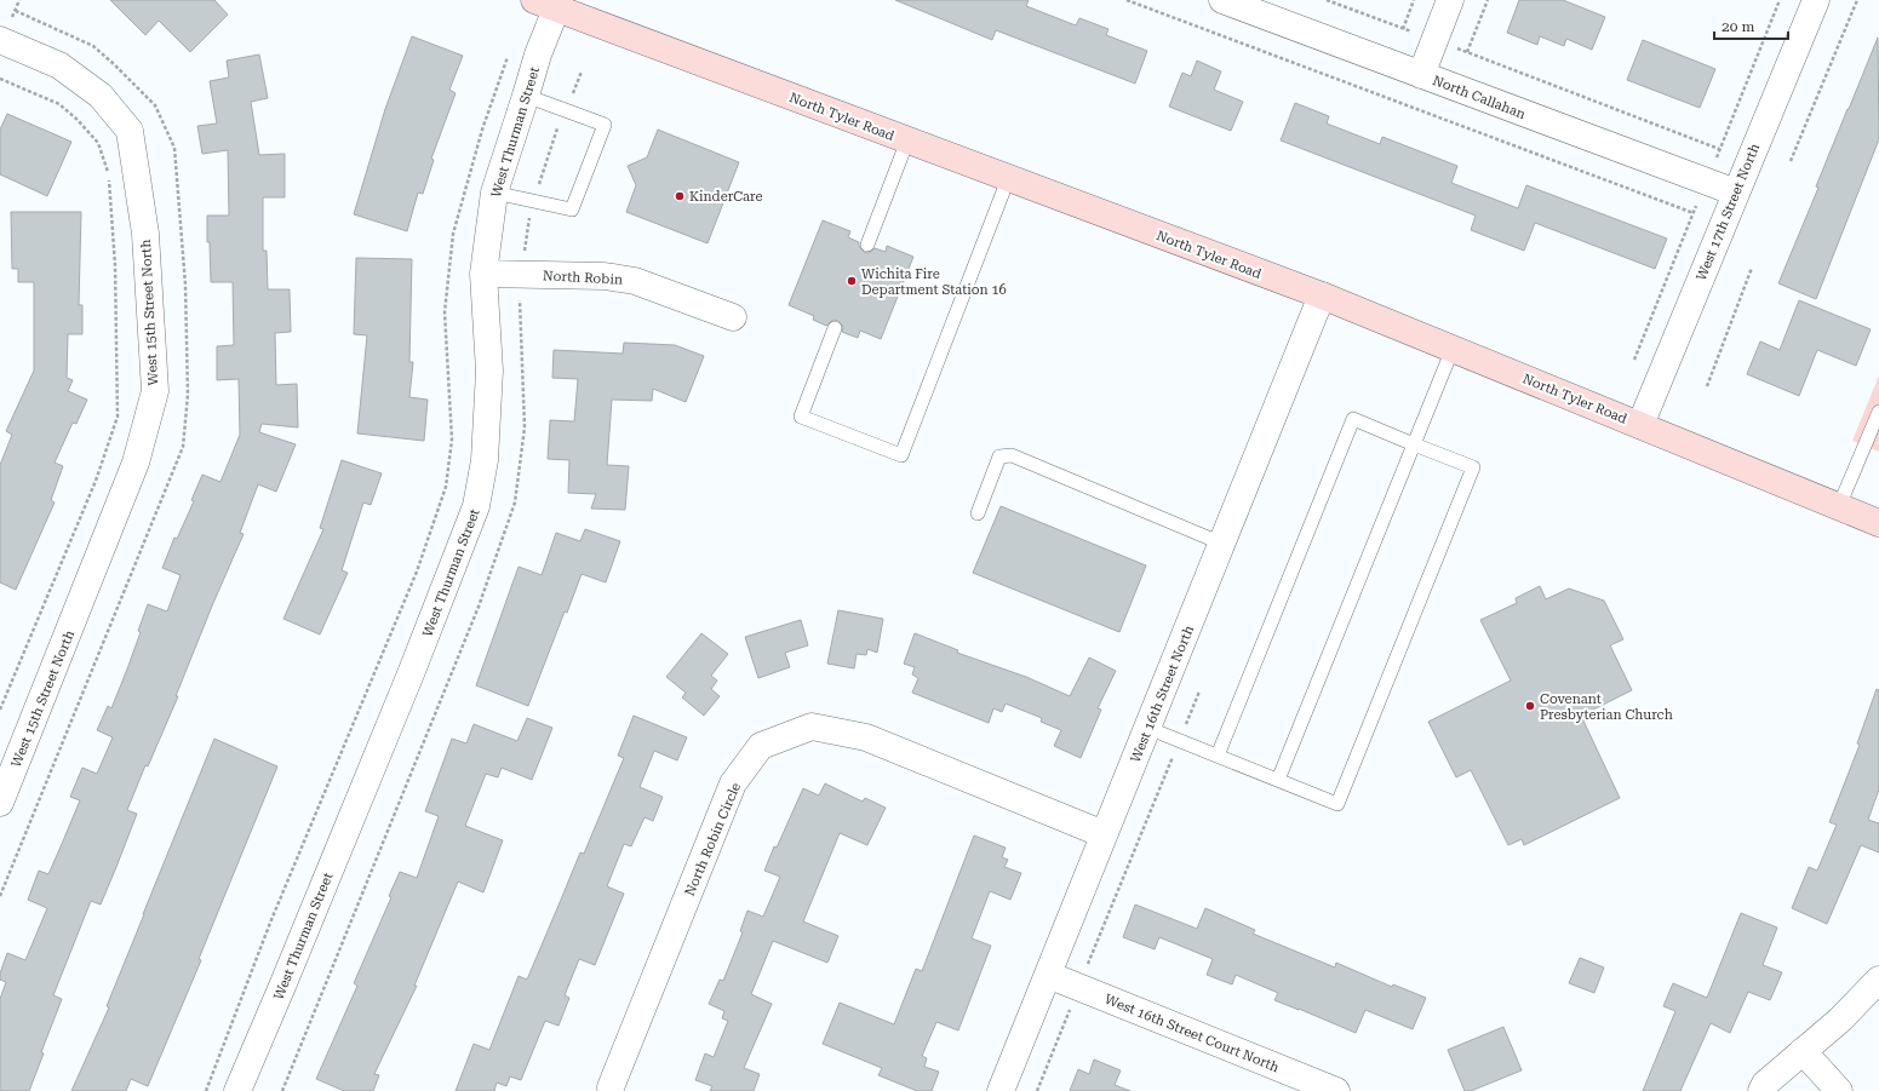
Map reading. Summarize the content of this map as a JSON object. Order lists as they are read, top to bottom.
{
  "streets": {
    "main road": ["North Tyler Road"],
    "street": [
      "North Callahan",
      "West Thurman Street",
      "West 17th Street North",
      "North Robin",
      "West 15th Street North",
      "West 16th Street North",
      "North Robin Circle",
      "West 16th Street Court North"
    ]
  },
  "crossings": [
    ["North Callahan", "West 17th Street North"],
    ["North Tyler Road", "West Thurman Street"],
    ["North Tyler Road", "West 17th Street North"],
    ["North Tyler Road", "West 16th Street North"],
    ["West Thurman Street", "North Robin"],
    ["West 16th Street North", "North Robin Circle"],
    ["West 16th Street North", "West 16th Street Court North"]
  ],
  "places": ["KinderCare", "Wichita Fire Department Station 16", "Covenant Presbyterian Church"],
  "scale_bar": "20 m"
}
